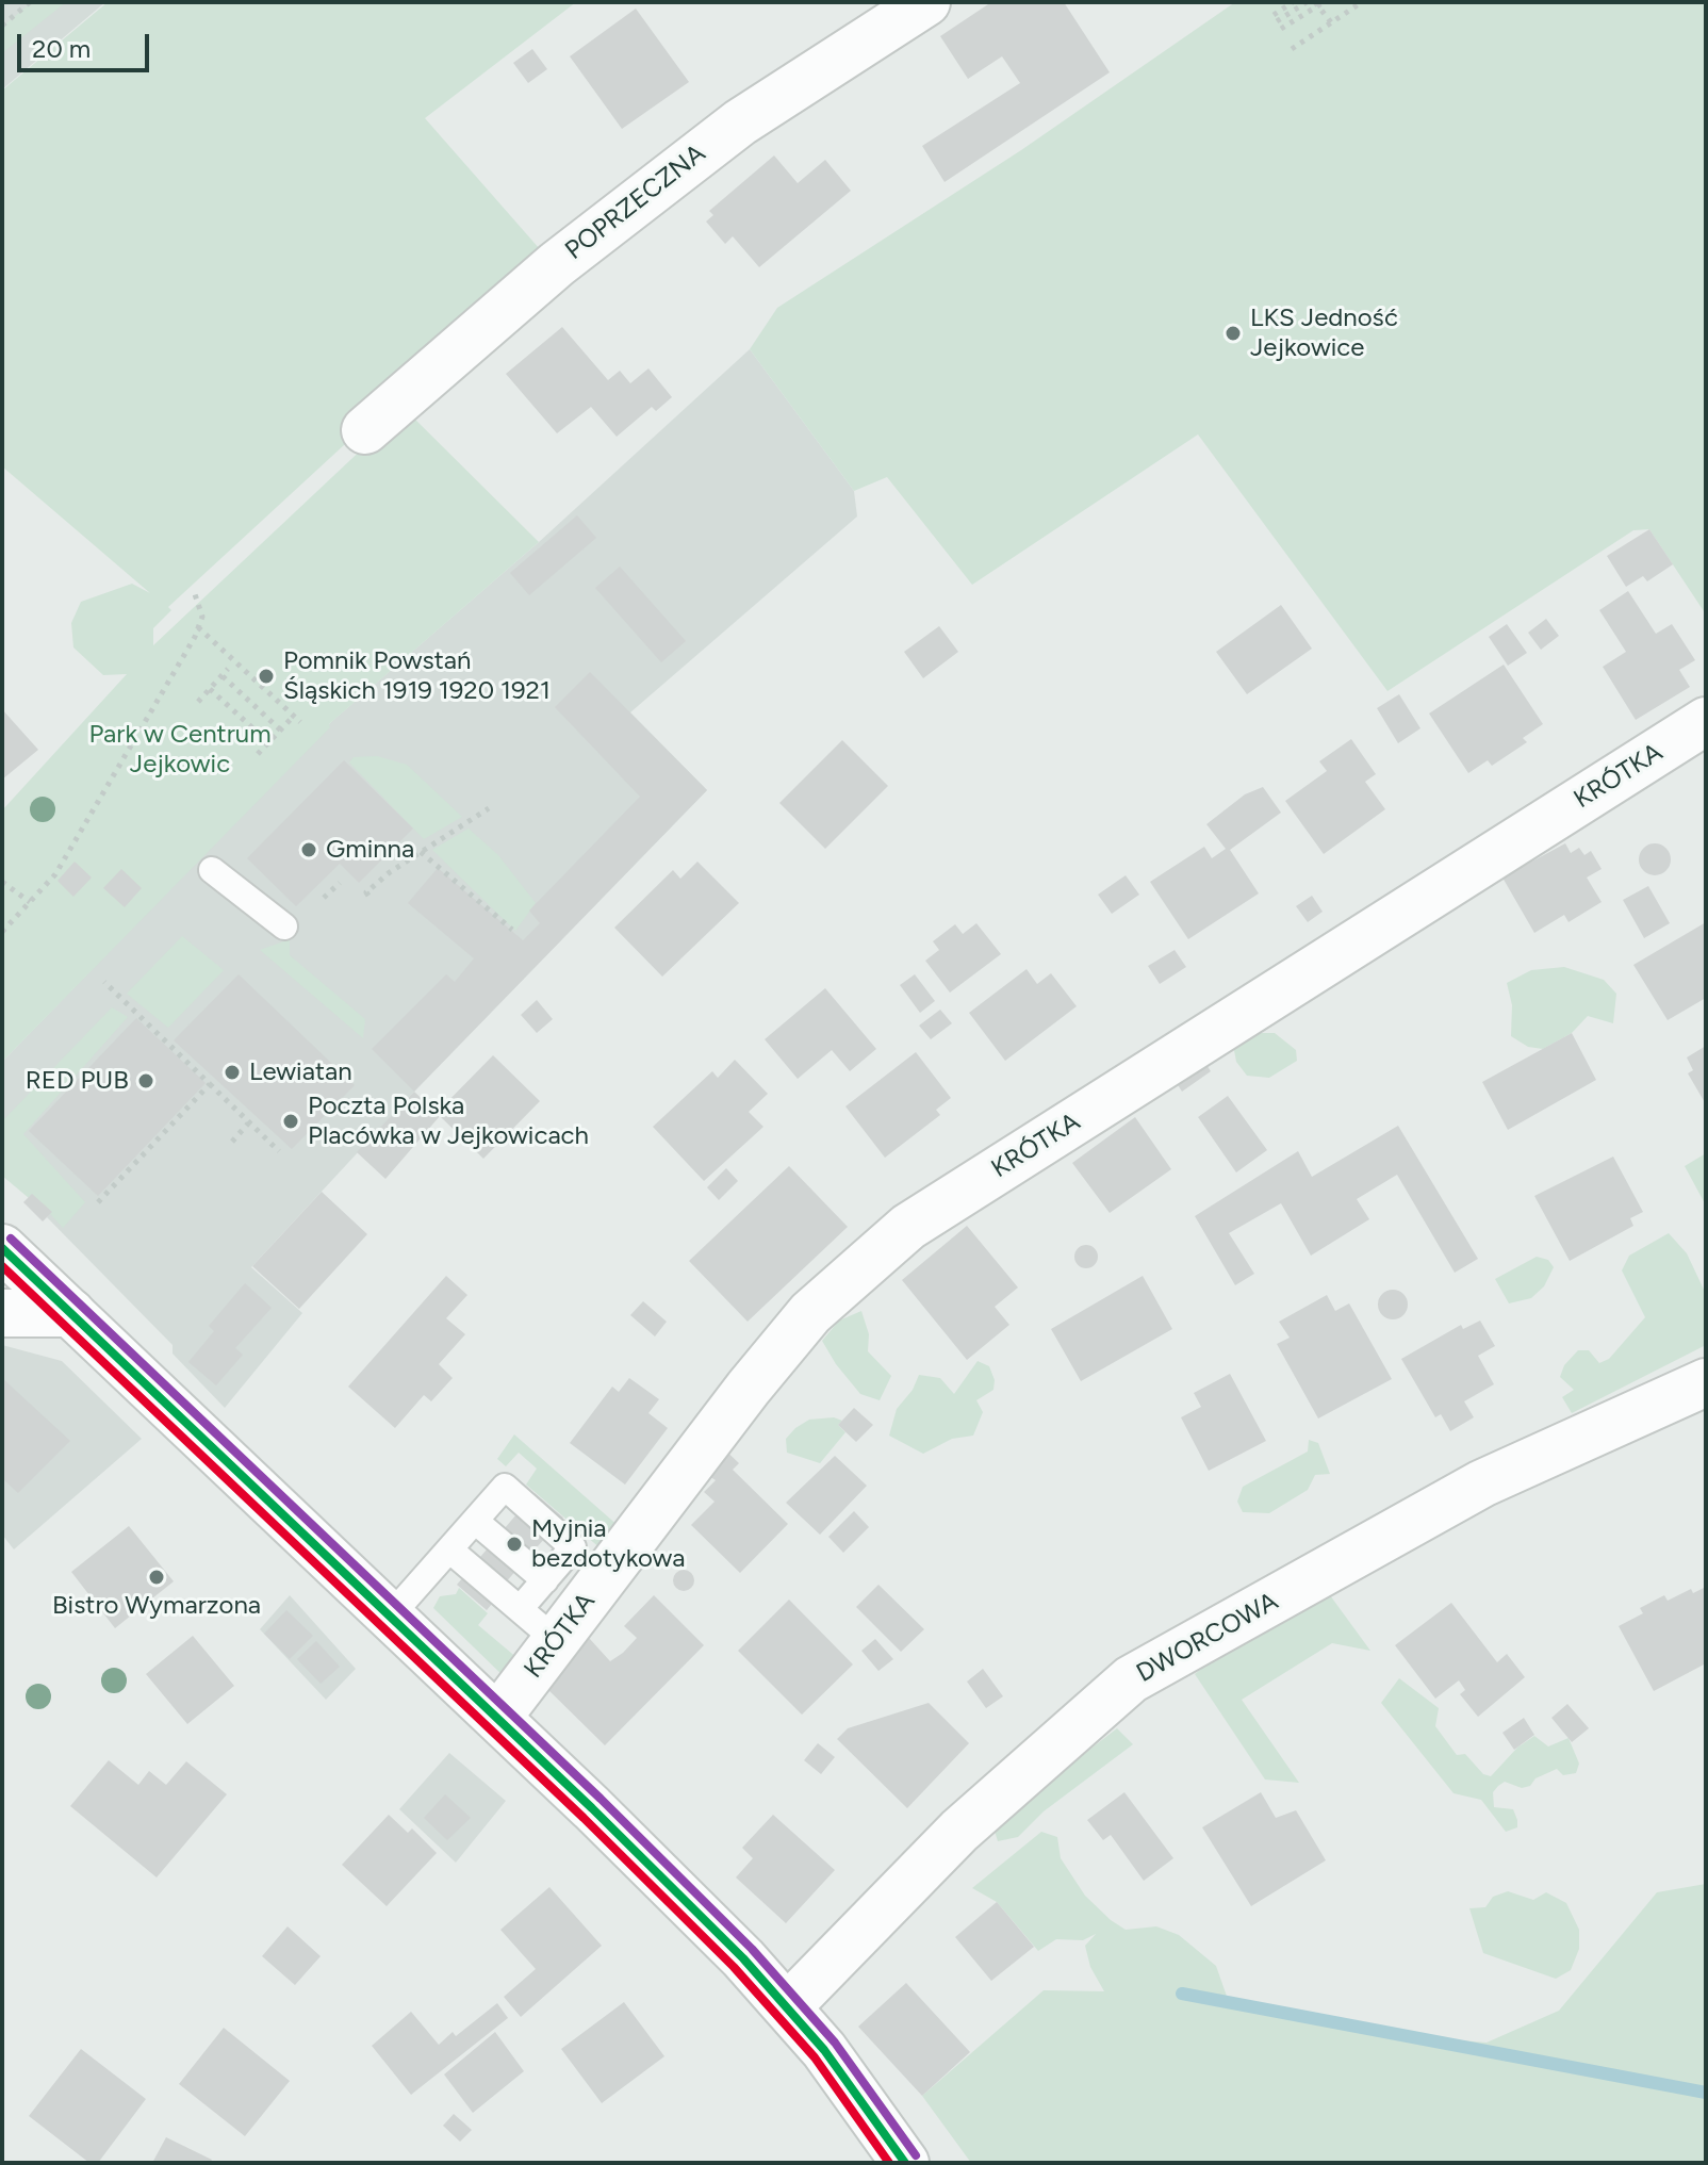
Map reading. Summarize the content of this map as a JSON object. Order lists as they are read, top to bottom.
{
  "streets": {
    "street": ["POPRZECZNA", "KRÓTKA", "DWORCOWA"]
  },
  "parks": ["Park w Centrum Jejkowic"],
  "places": [
    "LKS Jedność Jejkowice",
    "Pomnik Powstań Śląskich 1919 1920 1921",
    "Gminna",
    "Lewiatan",
    "RED PUB",
    "Poczta Polska Placówka w Jejkowicach",
    "Myjnia bezdotykowa",
    "Bistro Wymarzona"
  ],
  "scale_bar": "20 m"
}
